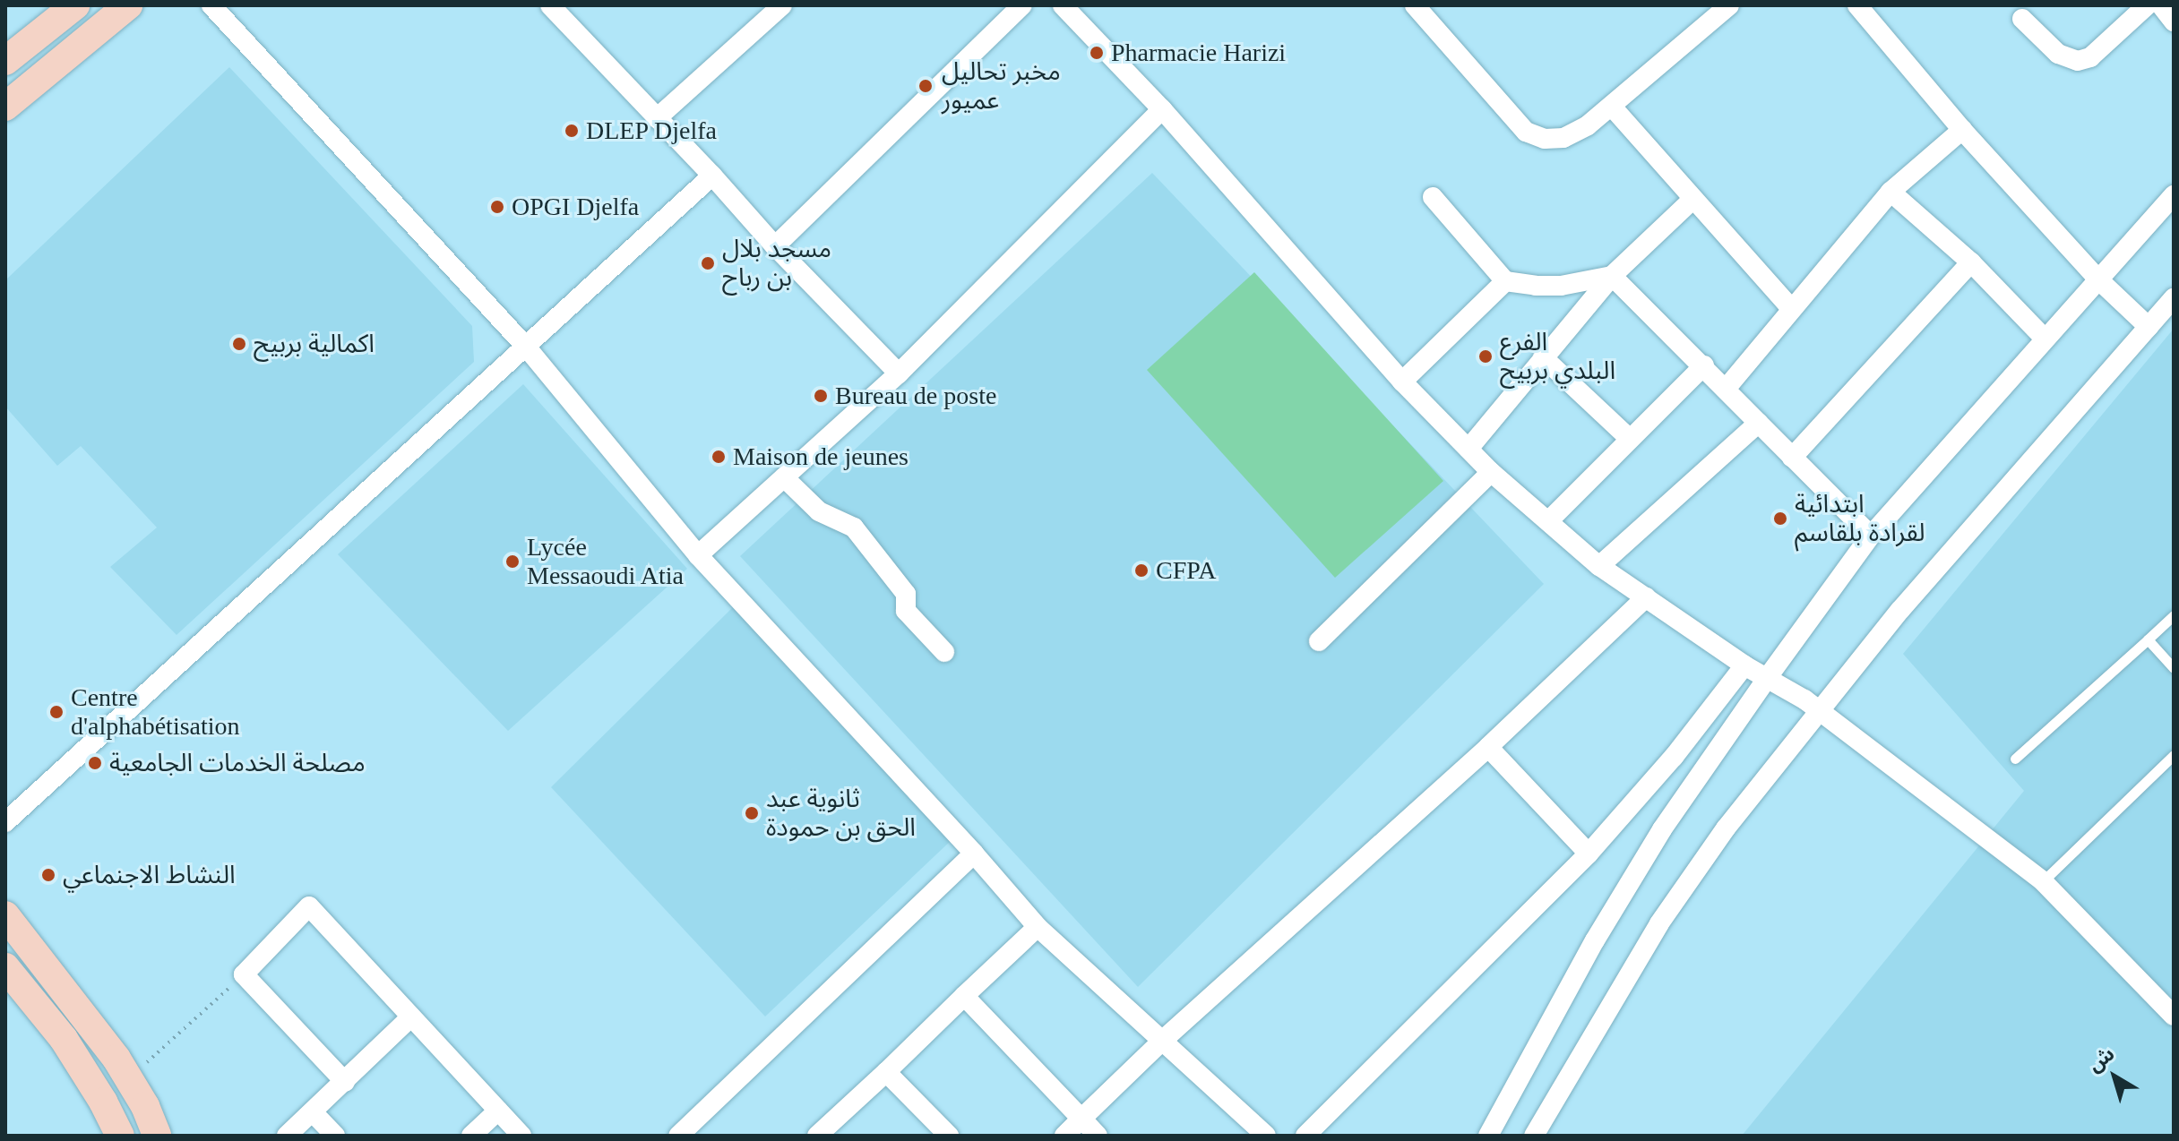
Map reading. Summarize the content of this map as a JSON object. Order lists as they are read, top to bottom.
{
  "places": [
    "Pharmacie Harizi",
    "مخبر تحاليل عميور",
    "DLEP Djelfa",
    "OPGI Djelfa",
    "مسجد بلال بن رباح",
    "اكمالية بربيح",
    "الفرع البلدي بربيح",
    "Bureau de poste",
    "Maison de jeunes",
    "ابتدائية لقرادة بلقاسم",
    "Lycée Messaoudi Atia",
    "CFPA",
    "Centre d'alphabétisation",
    "مصلحة الخدمات الجامعية",
    "ثانوية عبد الحق بن حمودة",
    "النشاط الاجنماعي"
  ],
  "north": "top left"
}
